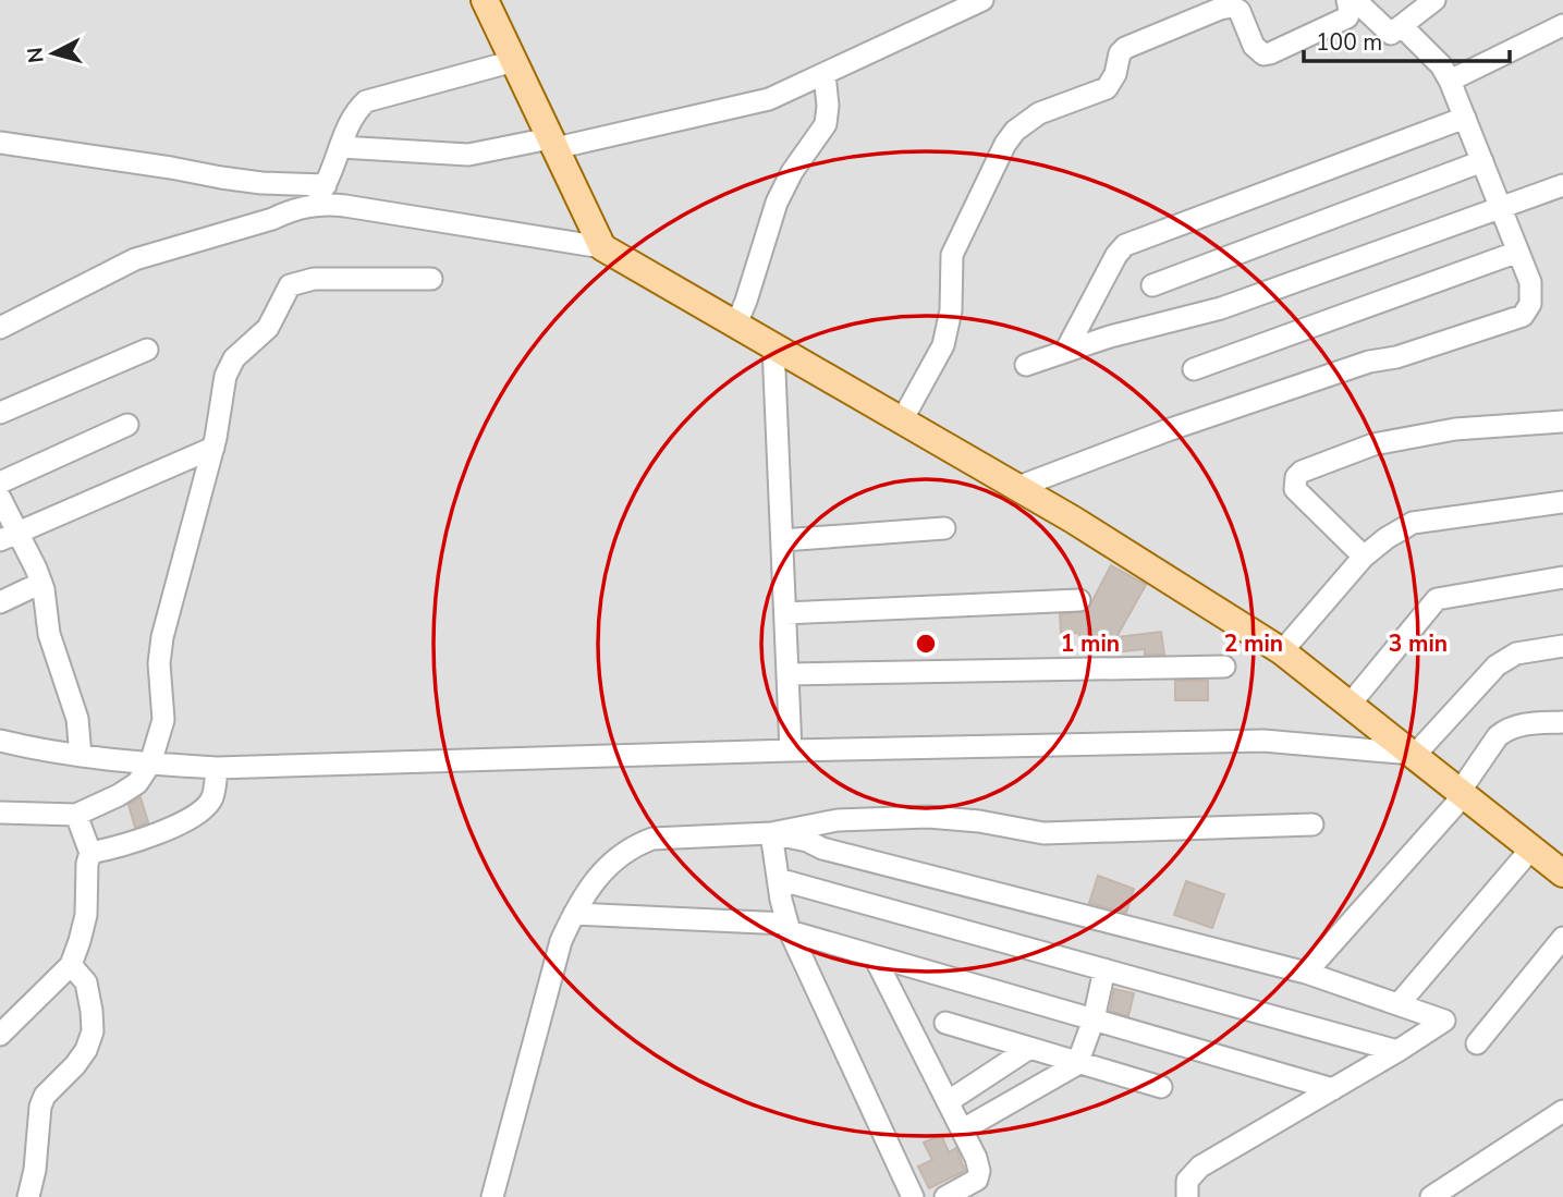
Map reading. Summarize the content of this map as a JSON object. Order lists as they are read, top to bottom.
{
  "scale_bar": "100 m",
  "north": "left",
  "rings": ["1 min", "2 min", "3 min"]
}
